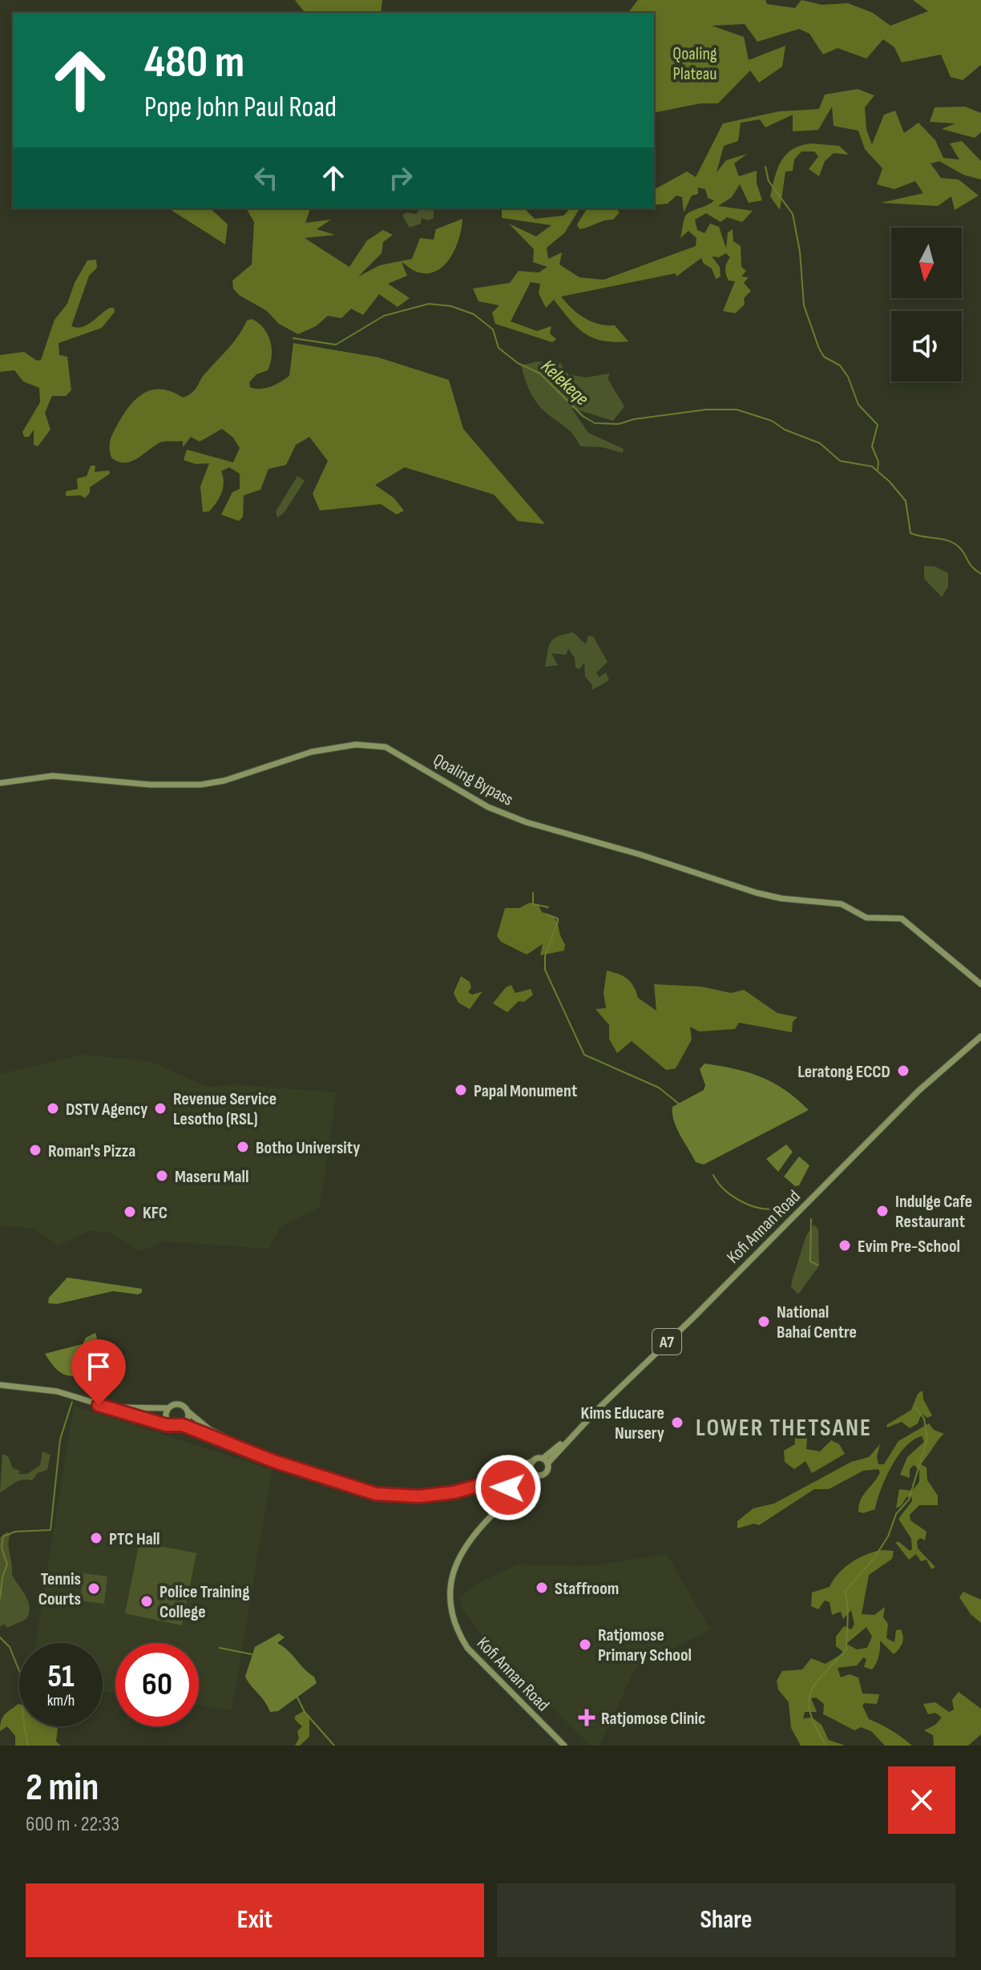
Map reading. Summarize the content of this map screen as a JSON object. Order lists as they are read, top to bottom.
{
  "streets": {
    "main road": ["Qoaling Bypass", "Kofi Annan Road", "A7"]
  },
  "crossings": [
    ["Kofi Annan Road", "A7"]
  ],
  "districts": ["LOWER THETSANE"],
  "water": ["Kelekeqe"],
  "parks": ["Qoaling Plateau"],
  "places": {
    "other": [
      "Leratong ECCD",
      "Papal Monument",
      "DSTV Agency",
      "Revenue Service Lesotho (RSL)",
      "Botho University",
      "Roman's Pizza",
      "Maseru Mall",
      "Indulge Cafe Restaurant",
      "KFC",
      "Evim Pre-School",
      "National Bahaí Centre",
      "Kims Educare Nursery",
      "PTC Hall",
      "Staffroom",
      "Tennis Courts",
      "Police Training College",
      "Ratjomose Primary School"
    ],
    "health": ["Ratjomose Clinic"]
  },
  "north": "bottom",
  "page": {
    "turn": ["480 m", "Pope John Paul Road"],
    "speed": "51 km/h",
    "limit": "60",
    "heading": ["2 min", "600 m · 22:33"],
    "buttons": ["Exit", "Share"]
  }
}
